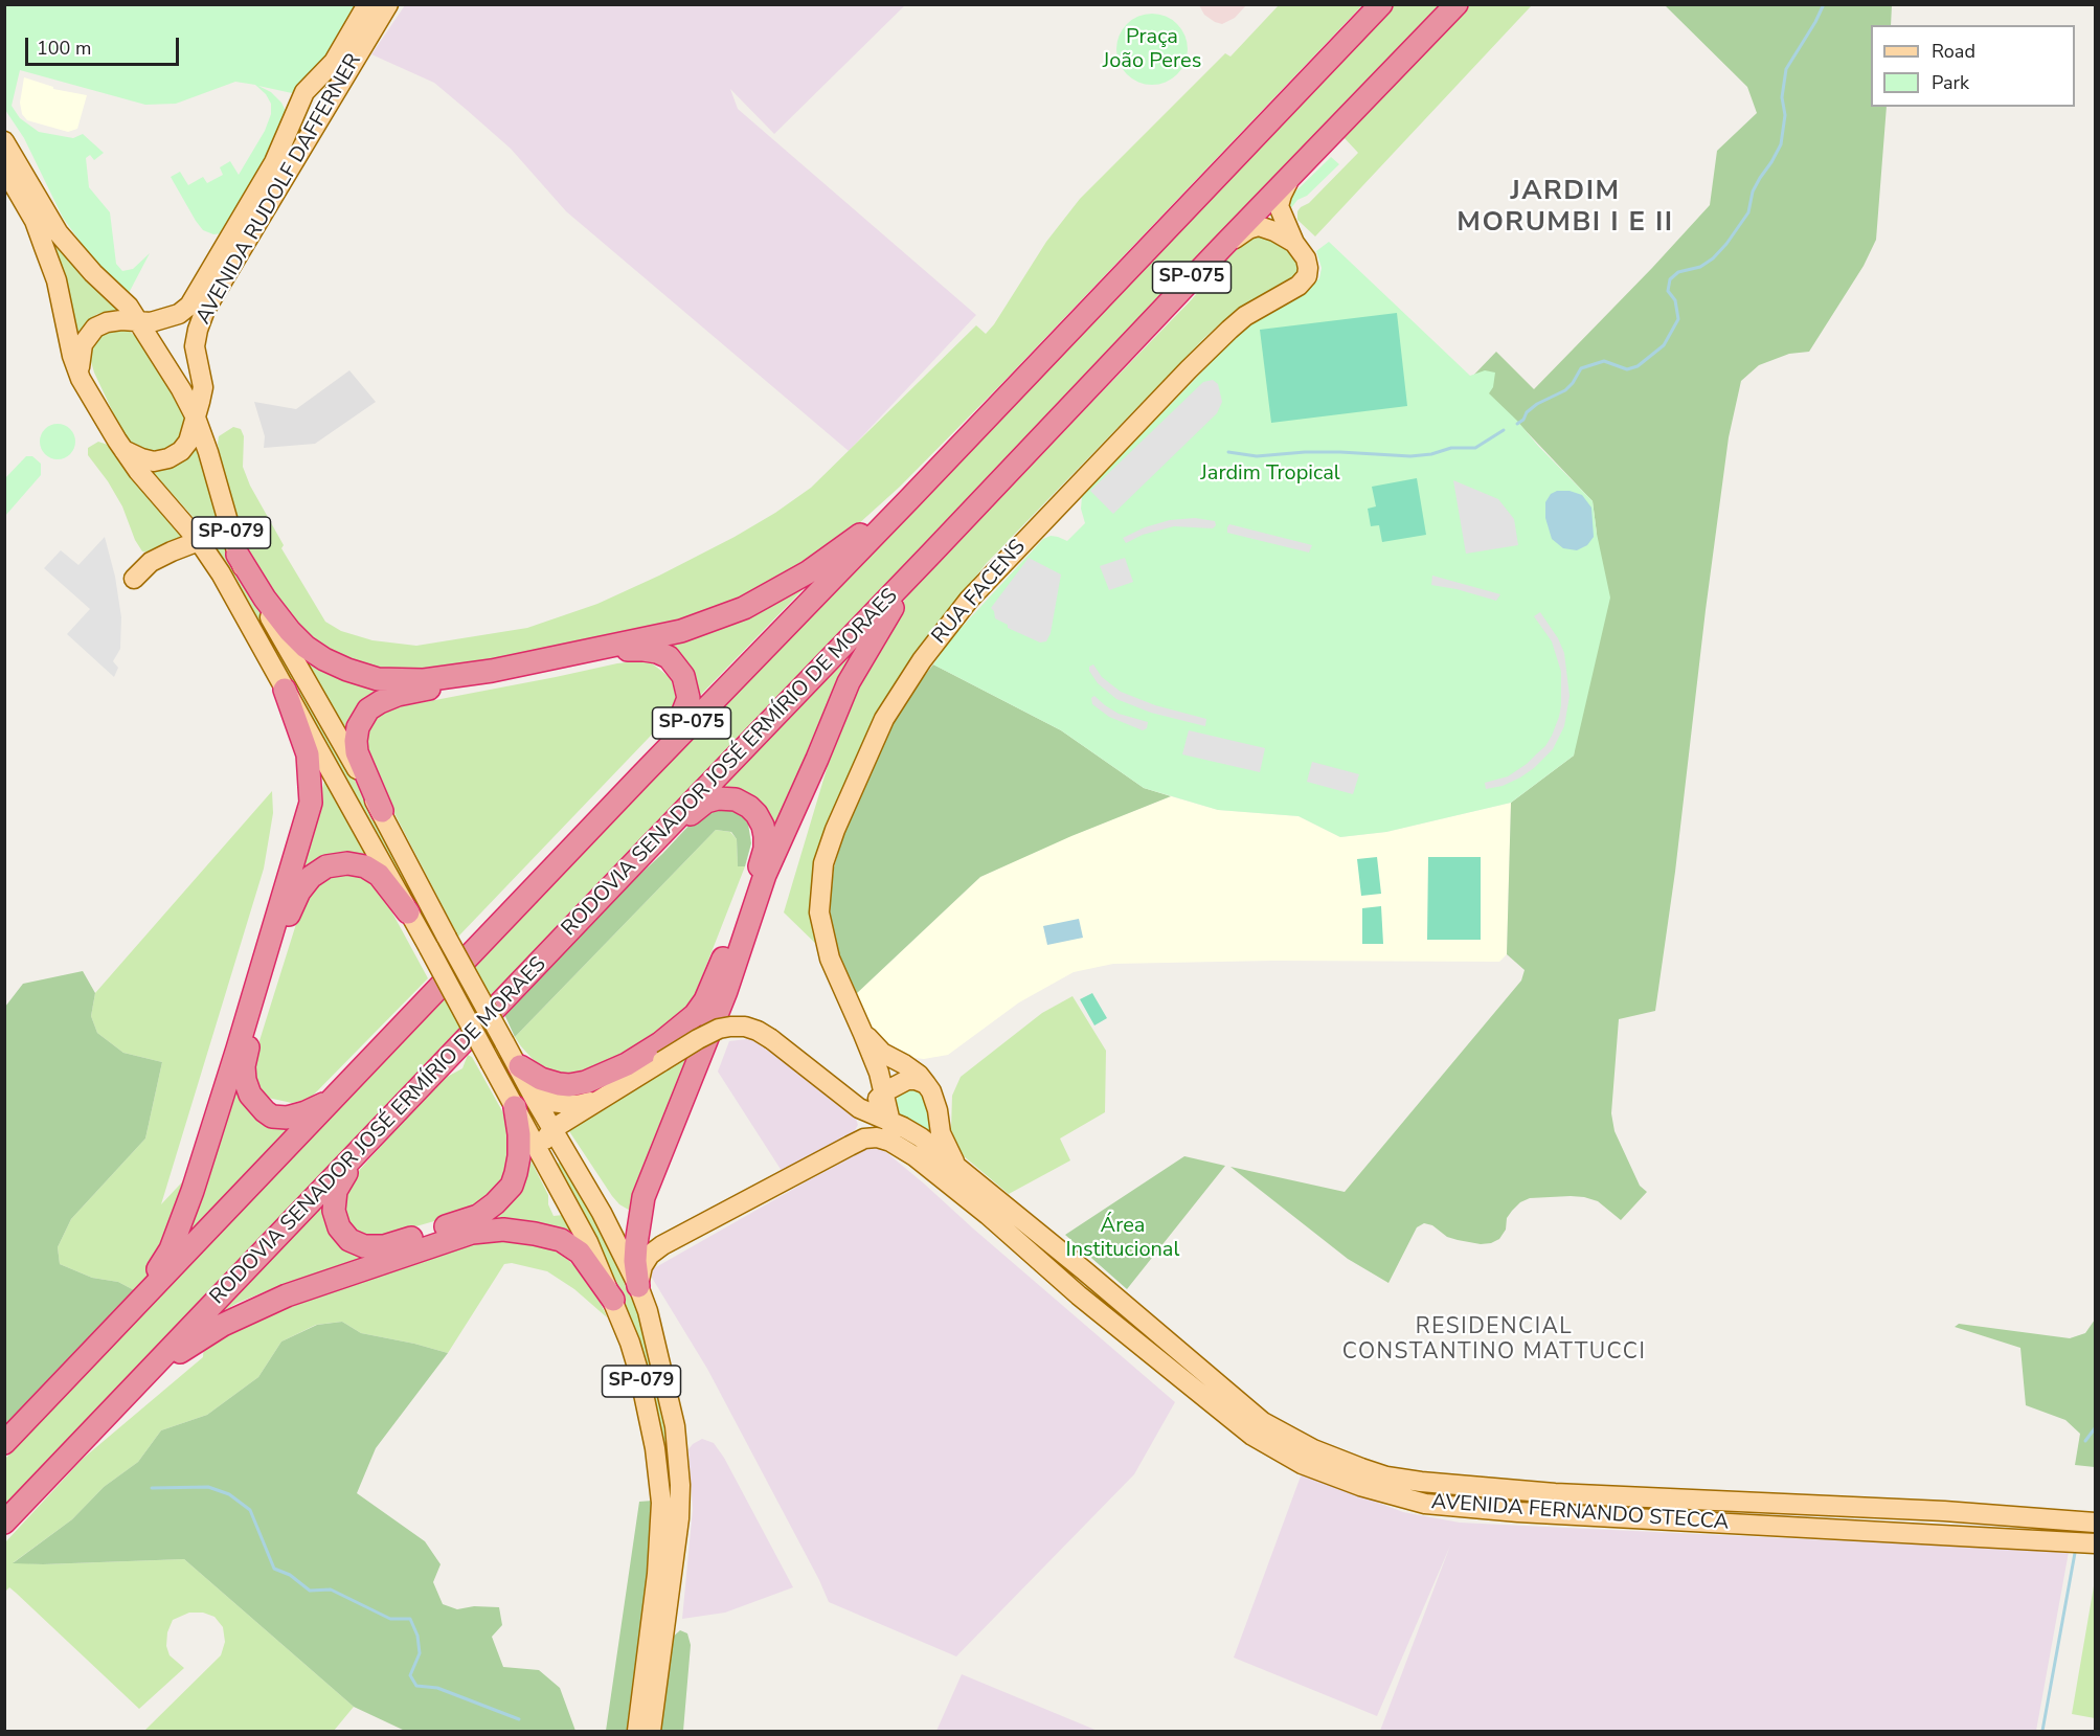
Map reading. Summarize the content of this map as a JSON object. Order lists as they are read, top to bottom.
{
  "streets": {
    "highway": ["SP-075", "RODOVIA SENADOR JOSÉ ERMÍRIO DE MORAES"],
    "main road": [
      "AVENIDA RUDOLF DAFFERNER",
      "SP-079",
      "RUA FACENS",
      "AVENIDA FERNANDO STECCA"
    ]
  },
  "crossings": [
    ["AVENIDA RUDOLF DAFFERNER", "SP-079"],
    ["SP-079", "AVENIDA FERNANDO STECCA"],
    ["RUA FACENS", "RODOVIA SENADOR JOSÉ ERMÍRIO DE MORAES"],
    ["RUA FACENS", "AVENIDA FERNANDO STECCA"]
  ],
  "districts": ["JARDIM MORUMBI I E II", "RESIDENCIAL CONSTANTINO MATTUCCI"],
  "parks": ["Praça João Peres", "Jardim Tropical", "Área Institucional"],
  "legend": ["Road", "Park"],
  "scale_bar": "100 m"
}
